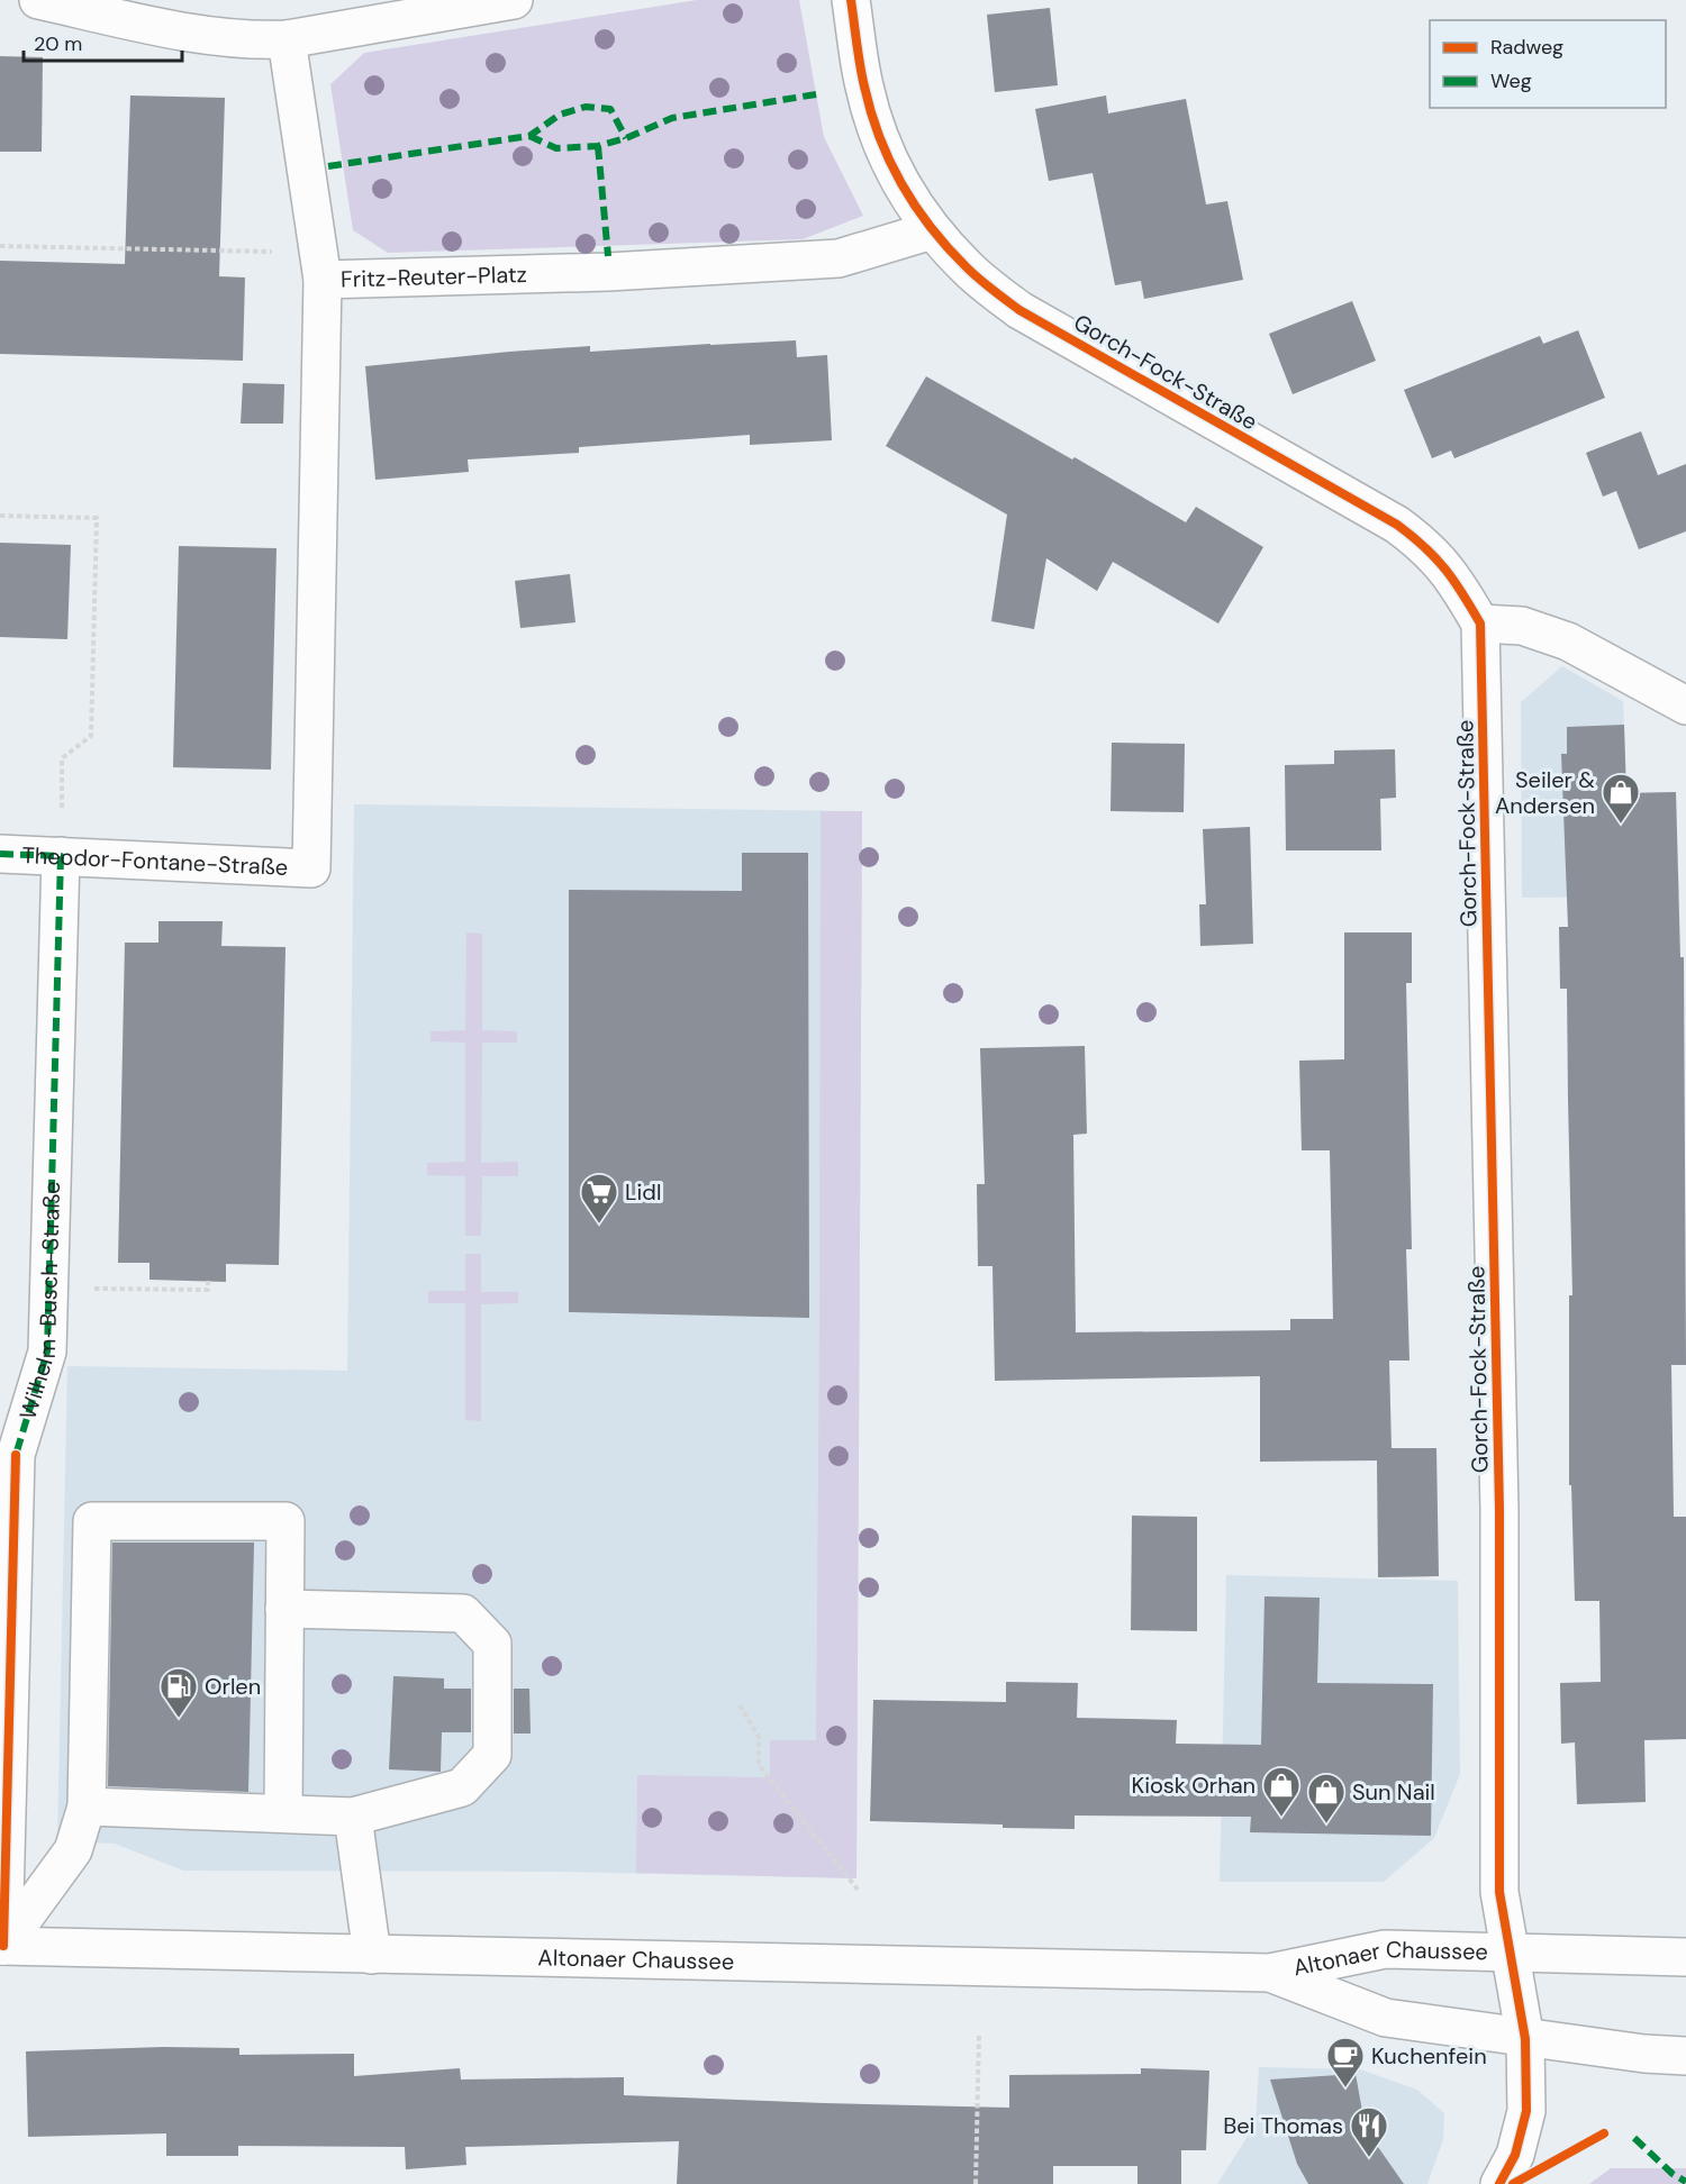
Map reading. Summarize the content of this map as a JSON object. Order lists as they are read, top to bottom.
{
  "streets": {
    "street": [
      "Fritz-Reuter-Platz",
      "Gorch-Fock-Straße",
      "Theodor-Fontane-Straße",
      "Wilhelm-Busch-Straße",
      "Altonaer Chaussee"
    ]
  },
  "crossings": [
    ["Fritz-Reuter-Platz", "Gorch-Fock-Straße"],
    ["Fritz-Reuter-Platz", "Theodor-Fontane-Straße"],
    ["Gorch-Fock-Straße", "Altonaer Chaussee"],
    ["Theodor-Fontane-Straße", "Wilhelm-Busch-Straße"],
    ["Wilhelm-Busch-Straße", "Altonaer Chaussee"]
  ],
  "places": {
    "shop": ["Seiler & Andersen", "Kiosk Orhan", "Sun Nail"],
    "supermarket": ["Lidl"],
    "fuel station": ["Orlen"],
    "cafe": ["Kuchenfein"],
    "restaurant": ["Bei Thomas"]
  },
  "legend": ["Radweg", "Weg"],
  "scale_bar": "20 m"
}
